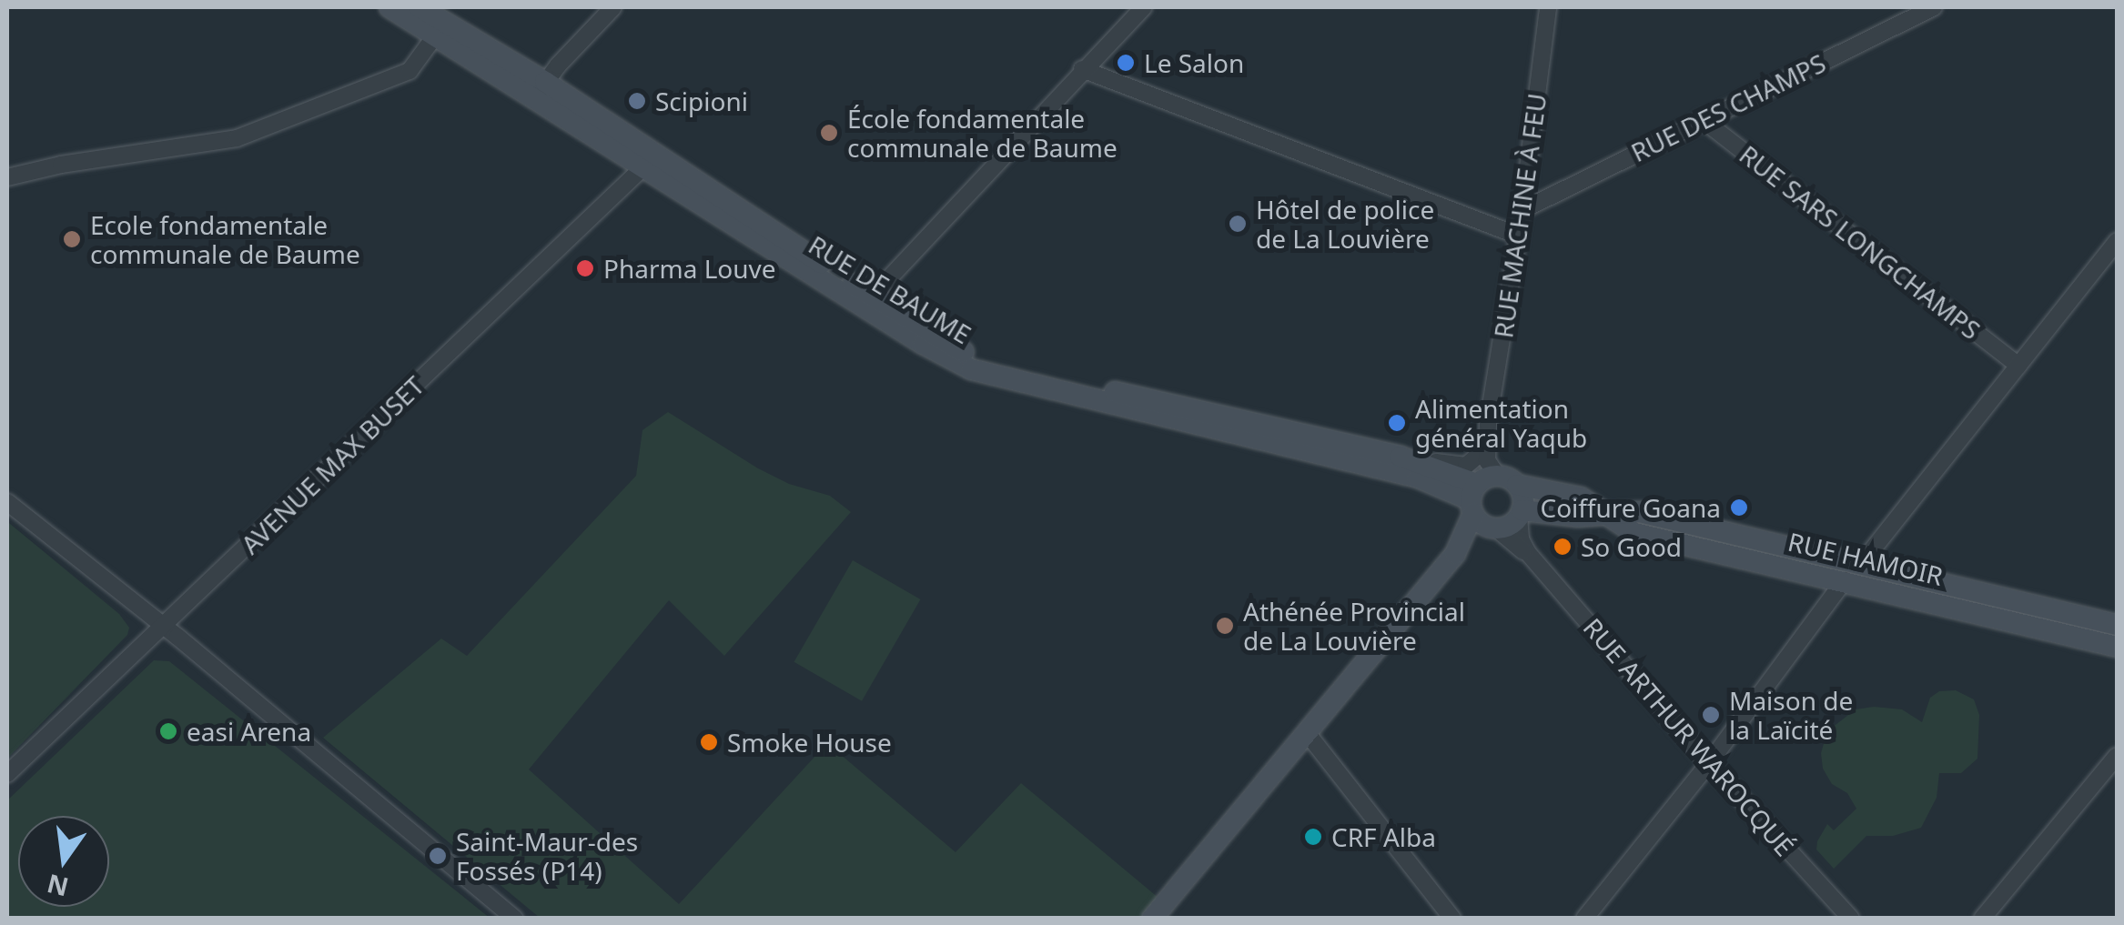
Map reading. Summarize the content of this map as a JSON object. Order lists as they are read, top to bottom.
{
  "streets": {
    "main road": ["RUE DE BAUME", "RUE HAMOIR"],
    "street": [
      "RUE DES CHAMPS",
      "RUE MACHINE À FEU",
      "RUE SARS LONGCHAMPS",
      "AVENUE MAX BUSET",
      "RUE ARTHUR WAROCQUÉ"
    ]
  },
  "crossings": [
    ["RUE DES CHAMPS", "RUE MACHINE À FEU"],
    ["RUE DES CHAMPS", "RUE SARS LONGCHAMPS"],
    ["RUE MACHINE À FEU", "RUE DE BAUME"],
    ["RUE MACHINE À FEU", "RUE HAMOIR"],
    ["RUE MACHINE À FEU", "RUE ARTHUR WAROCQUÉ"],
    ["RUE DE BAUME", "AVENUE MAX BUSET"],
    ["RUE DE BAUME", "RUE HAMOIR"],
    ["RUE DE BAUME", "RUE ARTHUR WAROCQUÉ"],
    ["RUE HAMOIR", "RUE ARTHUR WAROCQUÉ"]
  ],
  "places": [
    "Le Salon",
    "Scipioni",
    "École fondamentale communale de Baume",
    "Hôtel de police de La Louvière",
    "Ecole fondamentale communale de Baume",
    "Pharma Louve",
    "Alimentation général Yaqub",
    "Coiffure Goana",
    "So Good",
    "Athénée Provincial de La Louvière",
    "Maison de la Laïcité",
    "easi Arena",
    "Smoke House",
    "CRF Alba",
    "Saint-Maur-des Fossés (P14)"
  ],
  "north": "bottom"
}
